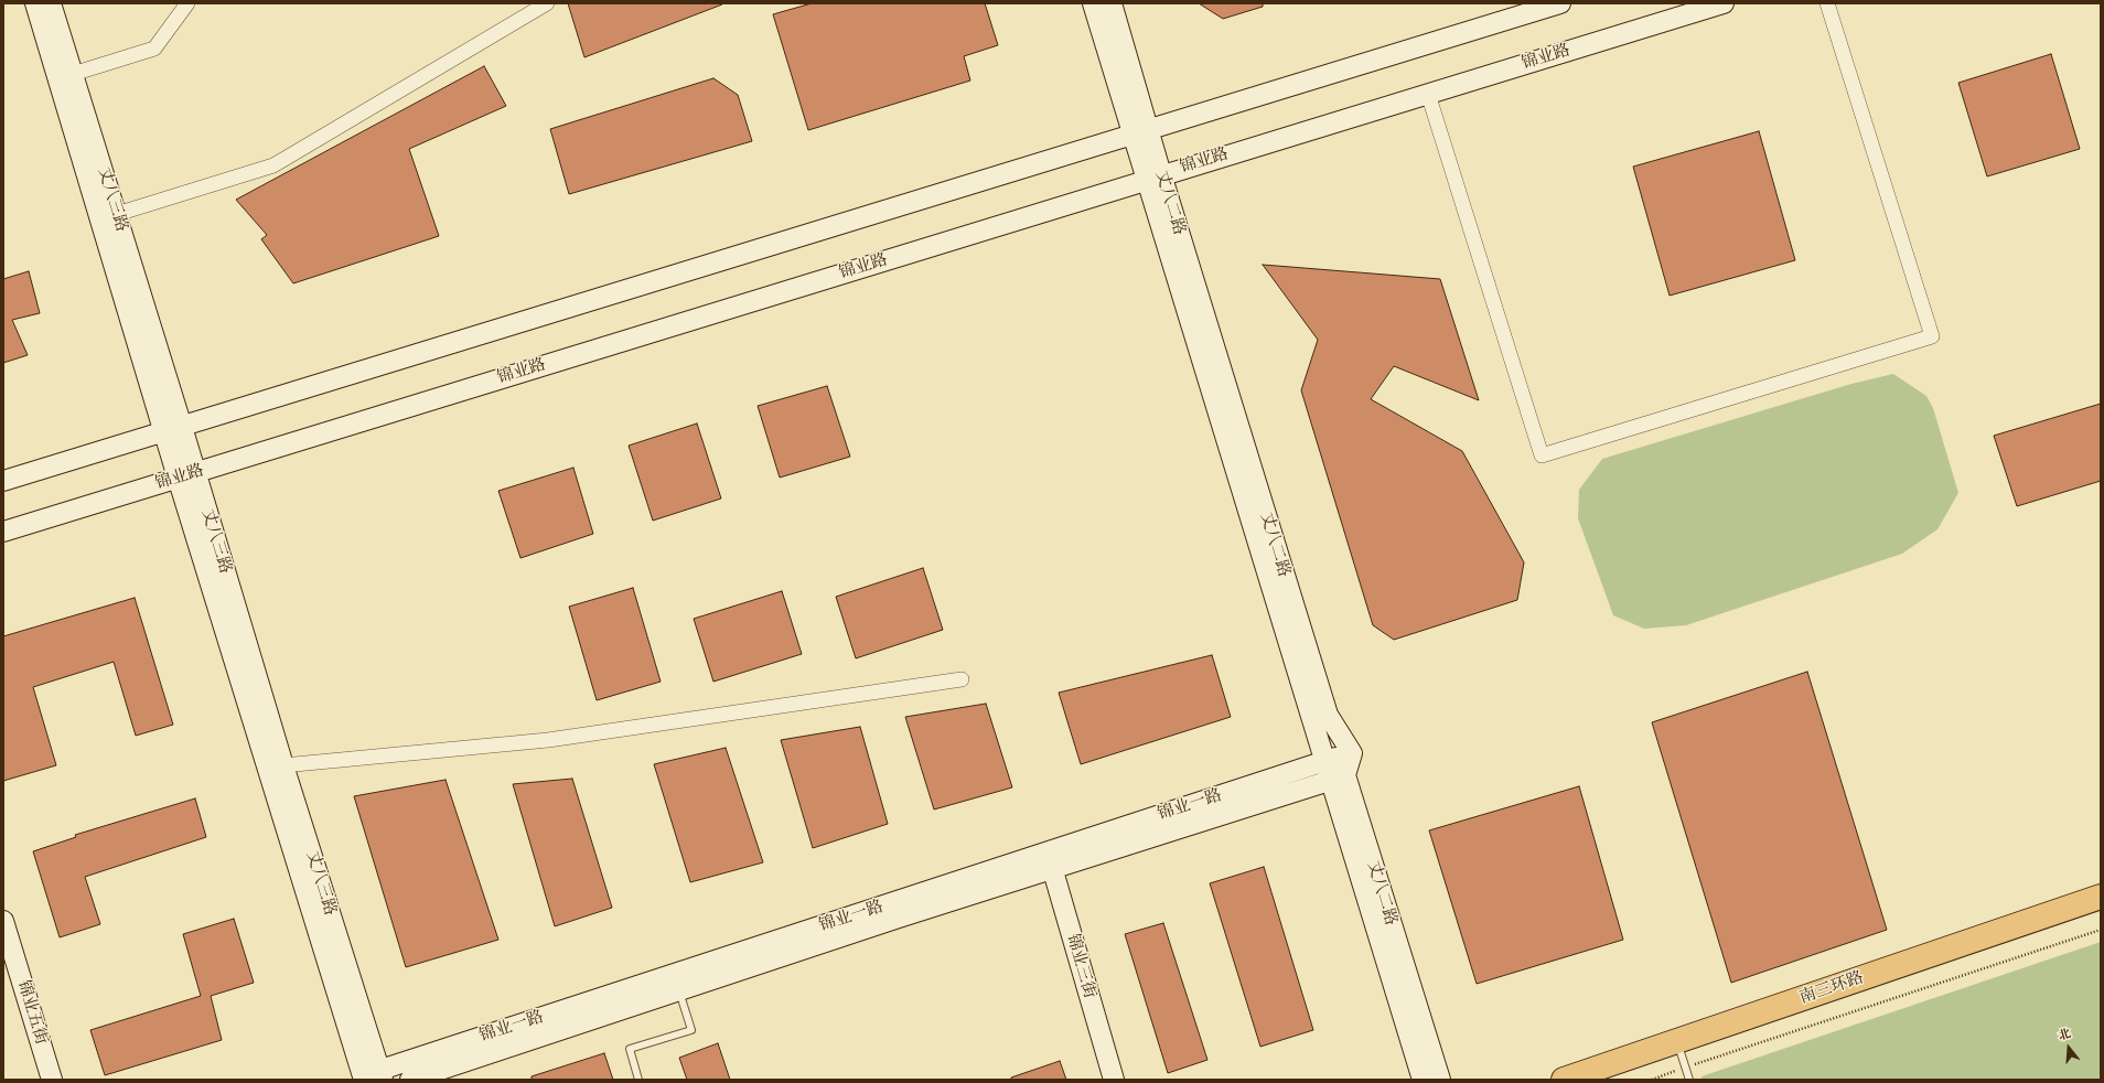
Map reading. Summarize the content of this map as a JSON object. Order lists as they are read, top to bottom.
{
  "streets": {
    "highway": ["南三环路"],
    "street": [
      "锦业路",
      "丈八三路",
      "丈八二路",
      "锦业一路",
      "锦业三街",
      "锦业五街"
    ]
  },
  "crossings": [
    ["锦业路", "丈八三路"],
    ["锦业路", "丈八二路"],
    ["丈八三路", "锦业一路"],
    ["丈八二路", "锦业一路"],
    ["锦业一路", "锦业三街"]
  ],
  "north": "top"
}
